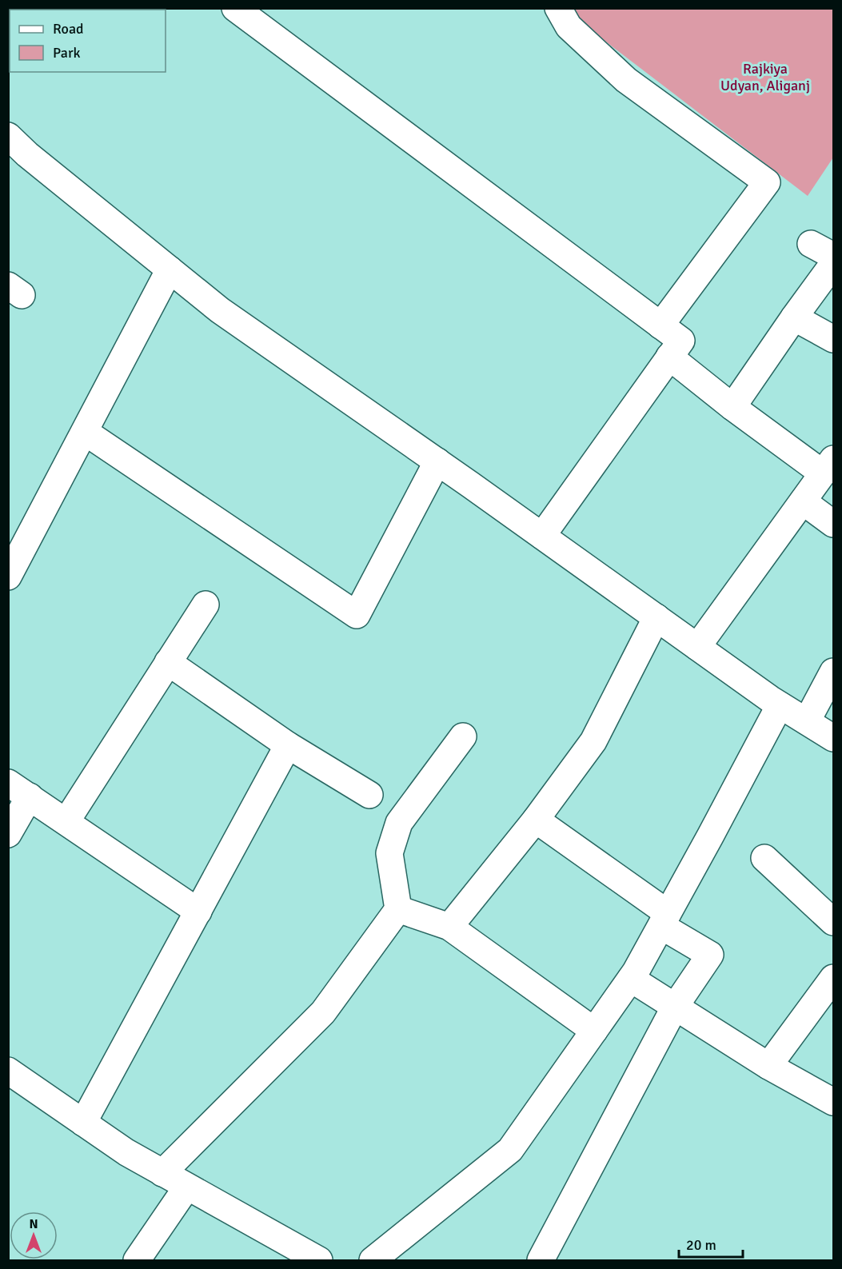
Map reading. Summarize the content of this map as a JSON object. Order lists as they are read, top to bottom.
{
  "parks": ["Rajkiya Udyan, Aliganj"],
  "legend": ["Road", "Park"],
  "scale_bar": "20 m",
  "north": "top"
}
